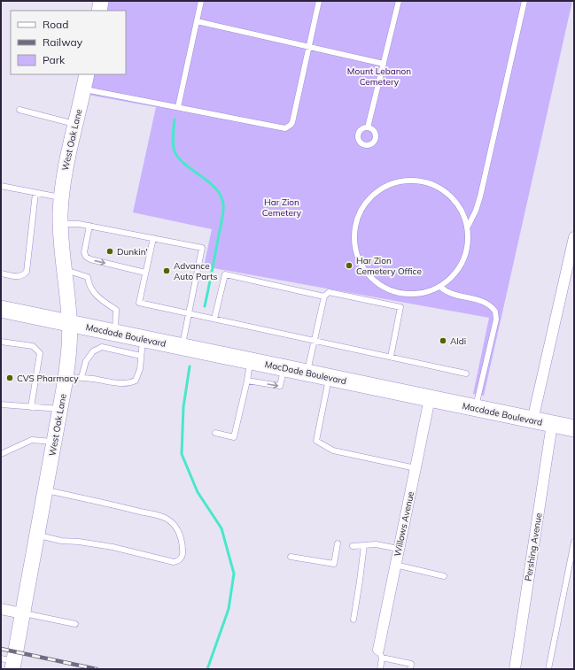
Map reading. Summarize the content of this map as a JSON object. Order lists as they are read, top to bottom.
{
  "streets": {
    "main road": ["West Oak Lane", "Macdade Boulevard", "MacDade Boulevard"],
    "street": ["Willows Avenue", "Pershing Avenue"]
  },
  "crossings": [
    ["West Oak Lane", "Macdade Boulevard"],
    ["Macdade Boulevard", "MacDade Boulevard"],
    ["Macdade Boulevard", "Willows Avenue"],
    ["Macdade Boulevard", "Pershing Avenue"],
    ["MacDade Boulevard", "Willows Avenue"]
  ],
  "parks": ["Mount Lebanon Cemetery", "Har Zion Cemetery"],
  "places": [
    "Dunkin'",
    "Har Zion Cemetery Office",
    "Advance Auto Parts",
    "Aldi",
    "CVS Pharmacy"
  ],
  "legend": ["Road", "Railway", "Park"]
}
